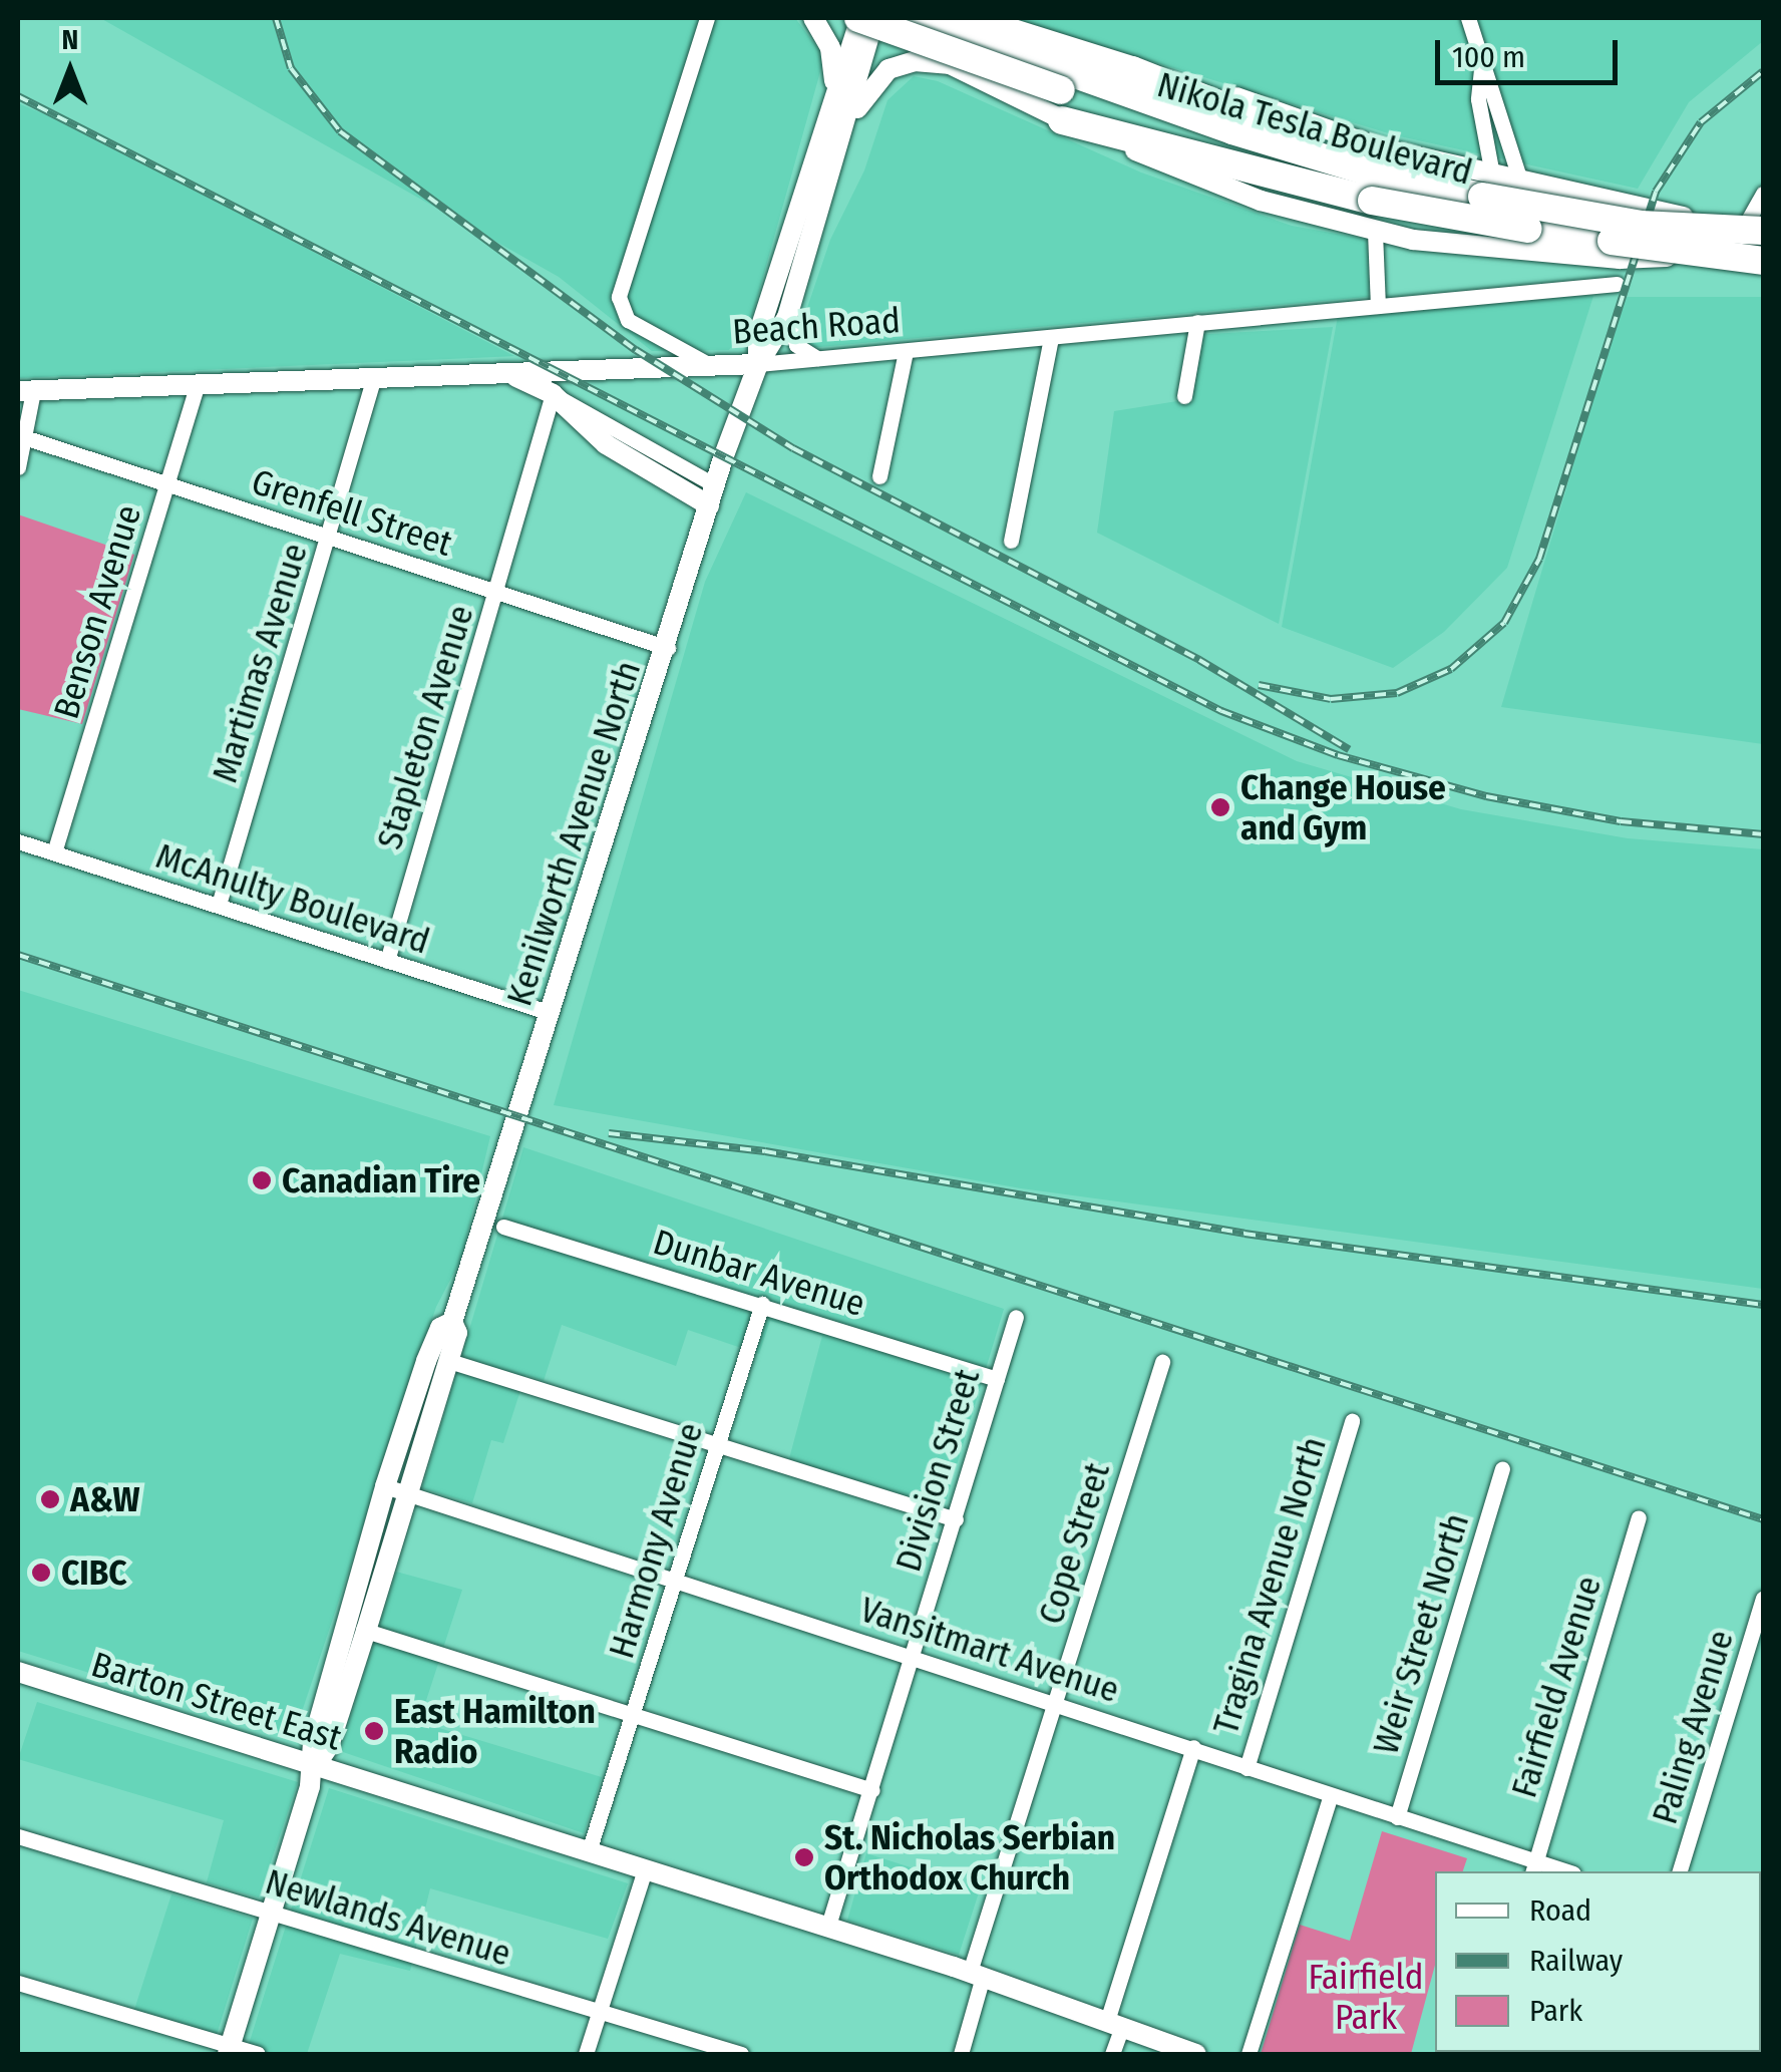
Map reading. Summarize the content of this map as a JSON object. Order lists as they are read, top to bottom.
{
  "streets": {
    "highway": ["Nikola Tesla Boulevard"],
    "main road": ["Beach Road", "Kenilworth Avenue North", "Barton Street East"],
    "street": [
      "Grenfell Street",
      "Benson Avenue",
      "Martimas Avenue",
      "Stapleton Avenue",
      "McAnulty Boulevard",
      "Dunbar Avenue",
      "Division Street",
      "Harmony Avenue",
      "Cope Street",
      "Tragina Avenue North",
      "Weir Street North",
      "Vansitmart Avenue",
      "Fairfield Avenue",
      "Paling Avenue",
      "Newlands Avenue"
    ]
  },
  "crossings": [
    ["Nikola Tesla Boulevard", "Kenilworth Avenue North"],
    ["Beach Road", "Benson Avenue"],
    ["Beach Road", "Martimas Avenue"],
    ["Beach Road", "Kenilworth Avenue North"],
    ["Grenfell Street", "Benson Avenue"],
    ["Grenfell Street", "Martimas Avenue"],
    ["Grenfell Street", "Stapleton Avenue"],
    ["Grenfell Street", "Kenilworth Avenue North"],
    ["Benson Avenue", "McAnulty Boulevard"],
    ["Martimas Avenue", "McAnulty Boulevard"],
    ["Stapleton Avenue", "McAnulty Boulevard"],
    ["Kenilworth Avenue North", "McAnulty Boulevard"],
    ["Kenilworth Avenue North", "Vansitmart Avenue"],
    ["Kenilworth Avenue North", "Barton Street East"],
    ["Kenilworth Avenue North", "Newlands Avenue"],
    ["Dunbar Avenue", "Division Street"],
    ["Dunbar Avenue", "Harmony Avenue"],
    ["Division Street", "Vansitmart Avenue"],
    ["Division Street", "Barton Street East"],
    ["Harmony Avenue", "Vansitmart Avenue"],
    ["Harmony Avenue", "Barton Street East"],
    ["Cope Street", "Vansitmart Avenue"],
    ["Cope Street", "Barton Street East"],
    ["Tragina Avenue North", "Vansitmart Avenue"],
    ["Tragina Avenue North", "Barton Street East"],
    ["Weir Street North", "Vansitmart Avenue"],
    ["Vansitmart Avenue", "Fairfield Avenue"]
  ],
  "parks": ["Fairfield Park"],
  "places": [
    "Change House and Gym",
    "Canadian Tire",
    "A&W",
    "CIBC",
    "East Hamilton Radio",
    "St. Nicholas Serbian Orthodox Church"
  ],
  "legend": ["Road", "Railway", "Park"],
  "scale_bar": "100 m",
  "north": "top"
}
